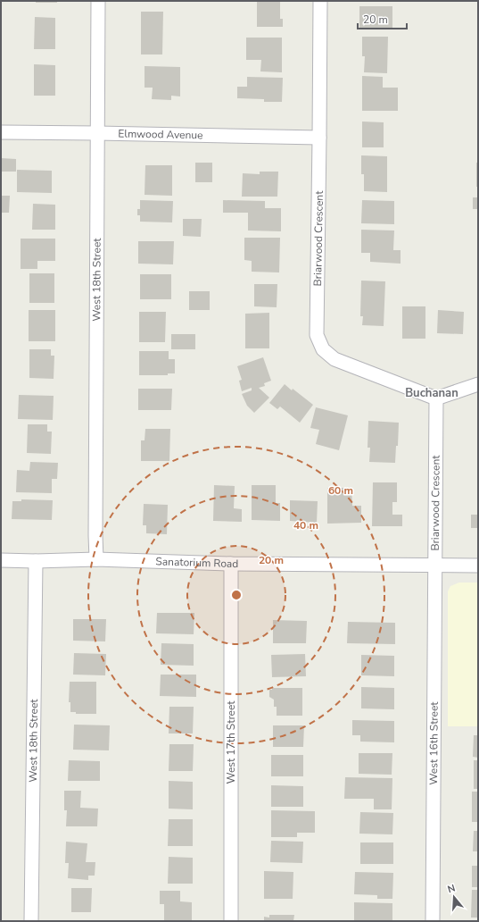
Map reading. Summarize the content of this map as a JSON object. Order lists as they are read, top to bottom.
{
  "streets": {
    "street": [
      "Elmwood Avenue",
      "Briarwood Crescent",
      "West 18th Street",
      "Sanatorium Road",
      "West 17th Street",
      "West 16th Street"
    ]
  },
  "crossings": [
    ["Elmwood Avenue", "Briarwood Crescent"],
    ["Elmwood Avenue", "West 18th Street"],
    ["Briarwood Crescent", "Sanatorium Road"],
    ["Briarwood Crescent", "West 16th Street"],
    ["West 18th Street", "Sanatorium Road"],
    ["Sanatorium Road", "West 17th Street"],
    ["Sanatorium Road", "West 16th Street"]
  ],
  "districts": ["Buchanan"],
  "scale_bar": "20 m",
  "north": "top",
  "rings": ["60 m", "40 m", "20 m"]
}
